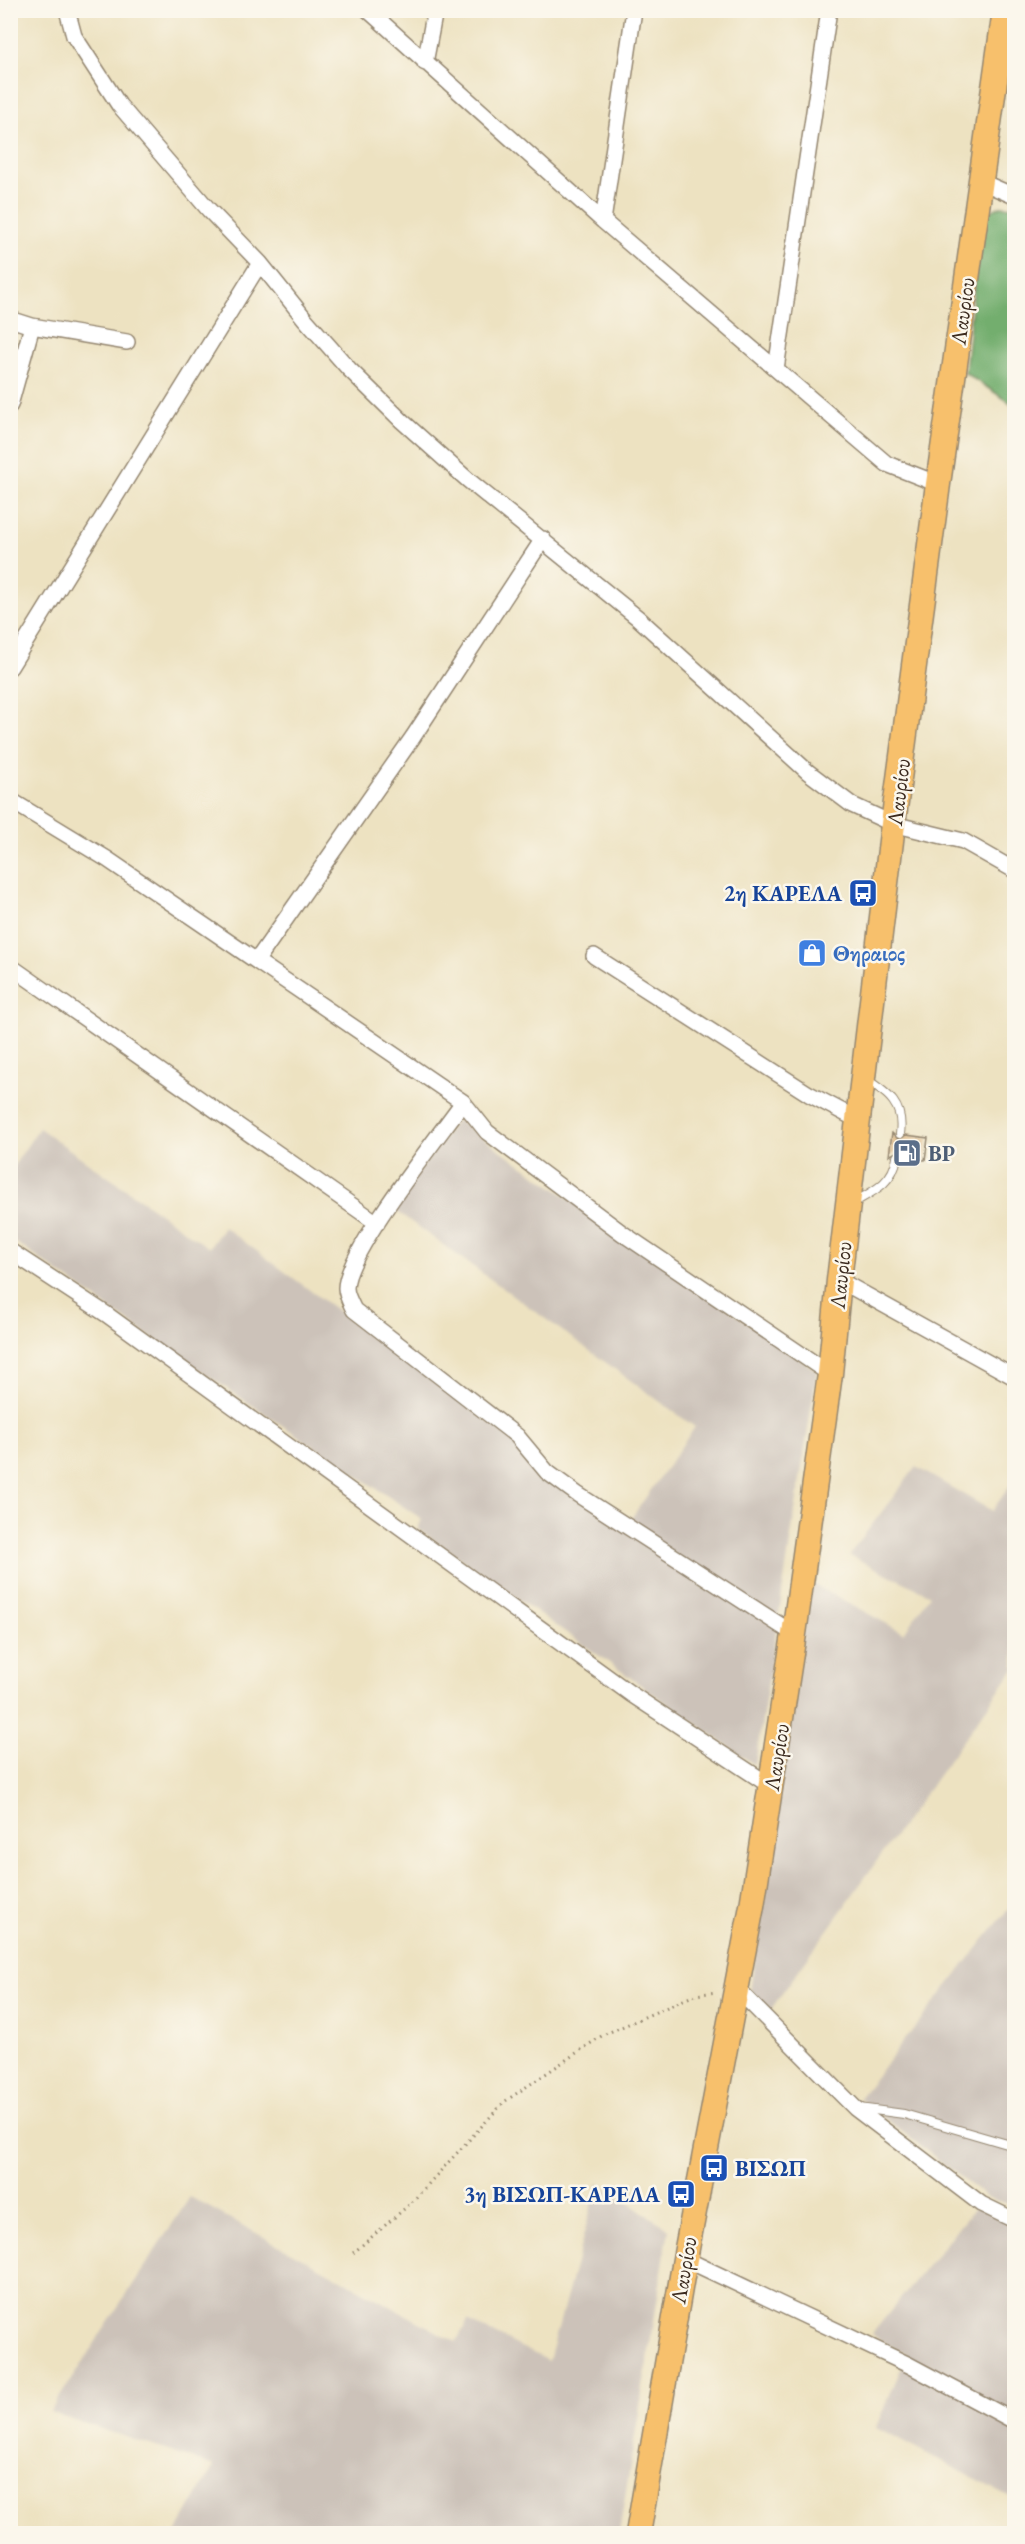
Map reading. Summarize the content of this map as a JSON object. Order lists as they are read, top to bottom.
{
  "streets": {
    "main road": ["Λαυρίου"]
  },
  "places": {
    "bus stop": ["2η ΚΑΡΕΛΑ", "ΒΙΣΩΠ", "3η ΒΙΣΩΠ-ΚΑΡΕΛΑ"],
    "shop": ["Θηραιος"],
    "fuel station": ["BP"]
  }
}
